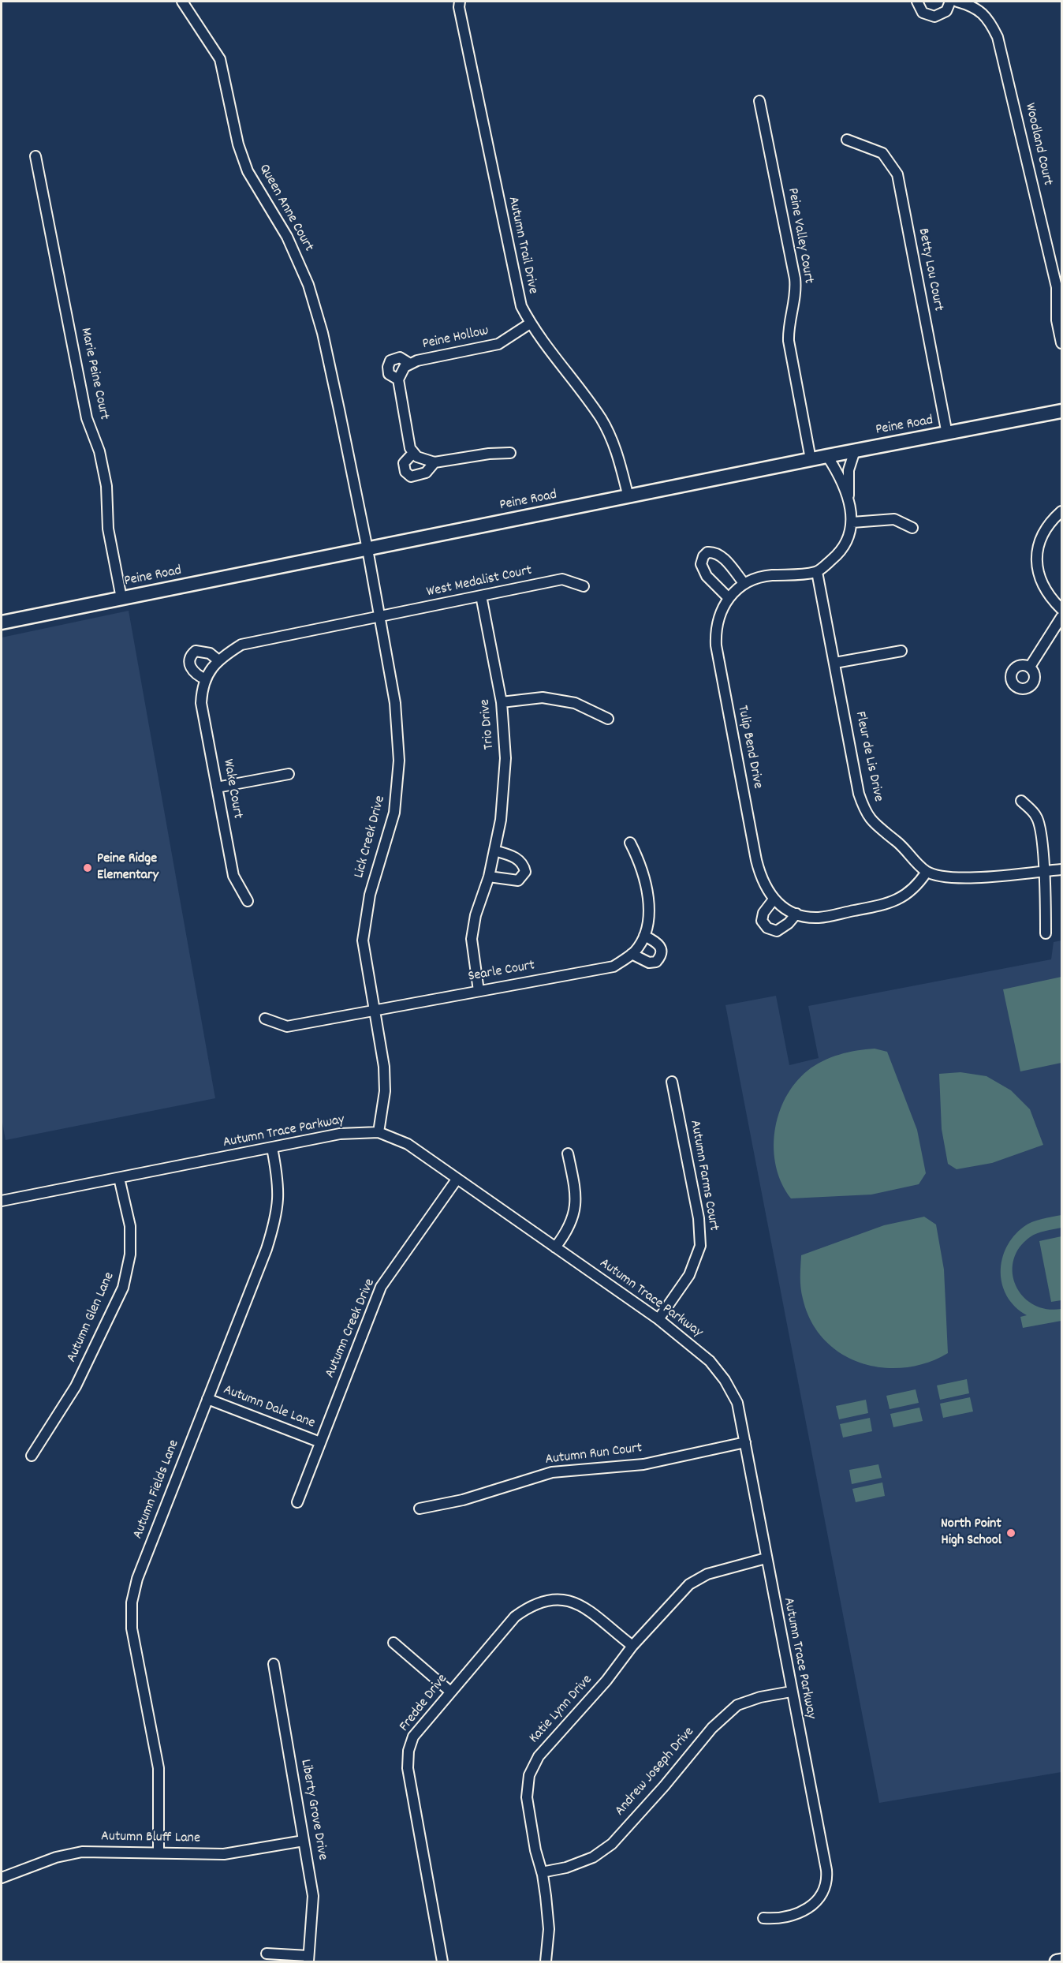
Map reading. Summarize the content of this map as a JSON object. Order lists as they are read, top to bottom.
{
  "streets": {
    "street": [
      "Woodland Court",
      "Queen Anne Court",
      "Peine Valley Court",
      "Autumn Trail Drive",
      "Betty Lou Court",
      "Peine Hollow",
      "Marie Peine Court",
      "Peine Road",
      "West Medalist Court",
      "Trio Drive",
      "Tulip Bend Drive",
      "Fleur de Lis Drive",
      "Wake Court",
      "Lick Creek Drive",
      "Searle Court",
      "Autumn Trace Parkway",
      "Autumn Farms Court",
      "Autumn Glen Lane",
      "Autumn Creek Drive",
      "Autumn Dale Lane",
      "Autumn Run Court",
      "Autumn Fields Lane",
      "Fredde Drive",
      "Katie Lynn Drive",
      "Andrew Joseph Drive",
      "Liberty Grove Drive",
      "Autumn Bluff Lane"
    ]
  },
  "crossings": [
    ["Queen Anne Court", "Peine Road"],
    ["Queen Anne Court", "Lick Creek Drive"],
    ["Peine Valley Court", "Peine Road"],
    ["Autumn Trail Drive", "Peine Hollow"],
    ["Autumn Trail Drive", "Peine Road"],
    ["Betty Lou Court", "Peine Road"],
    ["Marie Peine Court", "Peine Road"],
    ["Peine Road", "Lick Creek Drive"],
    ["West Medalist Court", "Trio Drive"],
    ["West Medalist Court", "Wake Court"],
    ["West Medalist Court", "Lick Creek Drive"],
    ["Trio Drive", "Searle Court"],
    ["Tulip Bend Drive", "Fleur de Lis Drive"],
    ["Wake Court", "Lick Creek Drive"],
    ["Lick Creek Drive", "Searle Court"],
    ["Lick Creek Drive", "Autumn Trace Parkway"],
    ["Autumn Trace Parkway", "Autumn Farms Court"],
    ["Autumn Trace Parkway", "Autumn Glen Lane"],
    ["Autumn Trace Parkway", "Autumn Creek Drive"],
    ["Autumn Trace Parkway", "Autumn Run Court"],
    ["Autumn Trace Parkway", "Autumn Fields Lane"],
    ["Autumn Trace Parkway", "Katie Lynn Drive"],
    ["Autumn Trace Parkway", "Andrew Joseph Drive"],
    ["Autumn Creek Drive", "Autumn Dale Lane"],
    ["Autumn Dale Lane", "Autumn Fields Lane"],
    ["Autumn Fields Lane", "Autumn Bluff Lane"],
    ["Fredde Drive", "Katie Lynn Drive"],
    ["Katie Lynn Drive", "Andrew Joseph Drive"],
    ["Liberty Grove Drive", "Autumn Bluff Lane"]
  ],
  "places": ["Peine Ridge Elementary", "North Point High School"]
}
